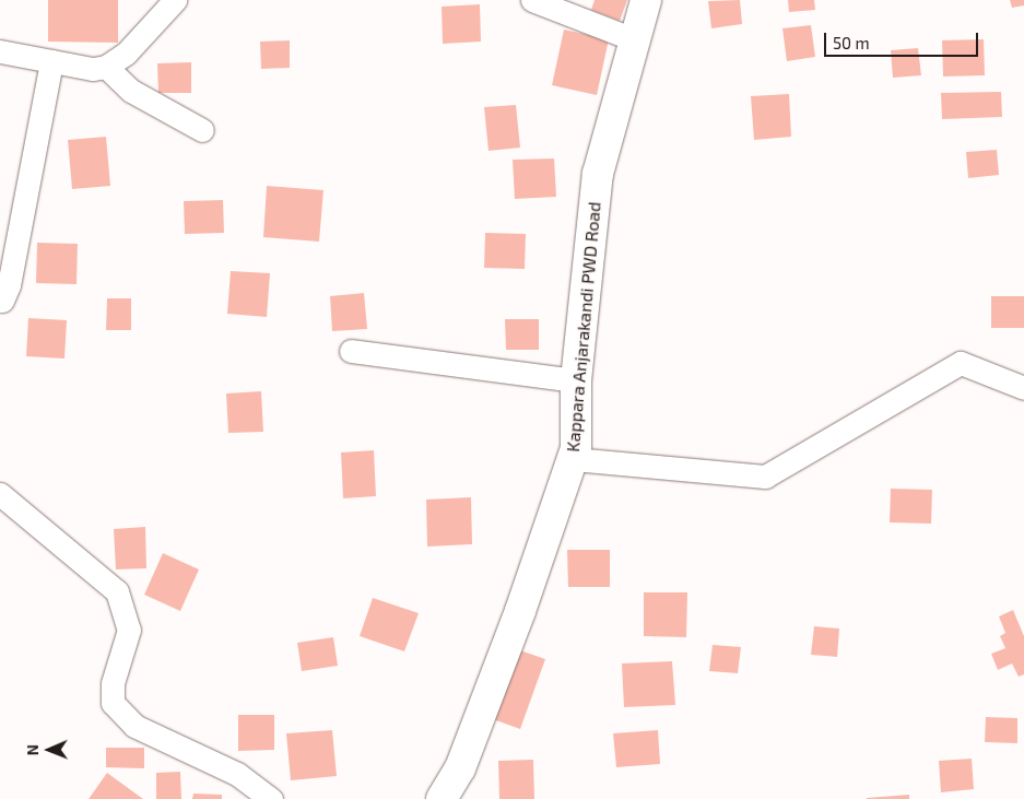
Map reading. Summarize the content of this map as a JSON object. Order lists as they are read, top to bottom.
{
  "streets": {
    "main road": ["Kappara Anjarakandi PWD Road"]
  },
  "scale_bar": "50 m",
  "north": "left"
}
